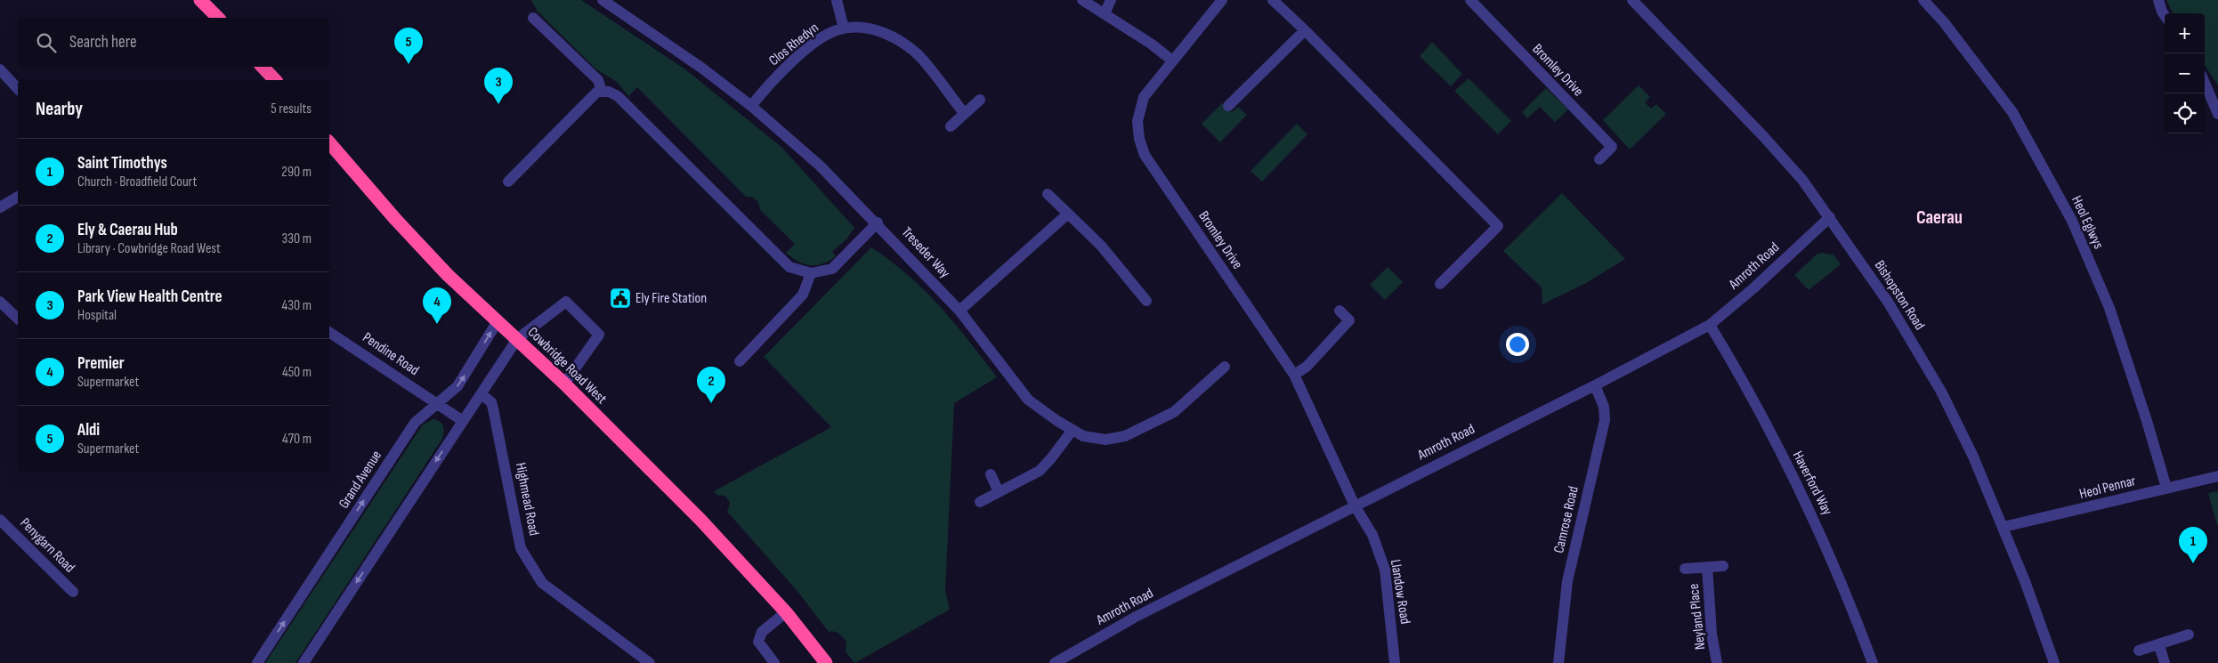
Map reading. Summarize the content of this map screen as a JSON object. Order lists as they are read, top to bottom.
{
  "streets": {
    "highway": ["Cowbridge Road West"],
    "street": [
      "Clos Rhedyn",
      "Bromley Drive",
      "Heol Eglwys",
      "Treseder Way",
      "Amroth Road",
      "Bishopston Road",
      "Pendine Road",
      "Grand Avenue",
      "Haverford Way",
      "Heol Pennar",
      "Highmead Road",
      "Camrose Road",
      "Penygarn Road",
      "Llandow Road",
      "Neyland Place"
    ]
  },
  "crossings": [
    ["Clos Rhedyn", "Treseder Way"],
    ["Bromley Drive", "Amroth Road"],
    ["Bromley Drive", "Llandow Road"],
    ["Heol Eglwys", "Heol Pennar"],
    ["Amroth Road", "Bishopston Road"],
    ["Amroth Road", "Haverford Way"],
    ["Amroth Road", "Camrose Road"],
    ["Amroth Road", "Llandow Road"],
    ["Bishopston Road", "Heol Pennar"],
    ["Pendine Road", "Grand Avenue"],
    ["Cowbridge Road West", "Grand Avenue"]
  ],
  "districts": ["Caerau"],
  "places": {
    "public building": ["Ely Fire Station"]
  },
  "page": {
    "map_buttons": ["+", "−"],
    "search": "Search here",
    "pins": [
      "5",
      "3",
      "4",
      "2",
      "1"
    ],
    "heading": ["Nearby", "5 results"],
    "list": [
      {
        "mark": "1",
        "name": "Saint Timothys",
        "note": "Church · Broadfield Court",
        "value": "290 m"
      },
      {
        "mark": "2",
        "name": "Ely & Caerau Hub",
        "note": "Library · Cowbridge Road West",
        "value": "330 m"
      },
      {
        "mark": "3",
        "name": "Park View Health Centre",
        "note": "Hospital",
        "value": "430 m"
      },
      {
        "mark": "4",
        "name": "Premier",
        "note": "Supermarket",
        "value": "450 m"
      },
      {
        "mark": "5",
        "name": "Aldi",
        "note": "Supermarket",
        "value": "470 m"
      }
    ]
  }
}
